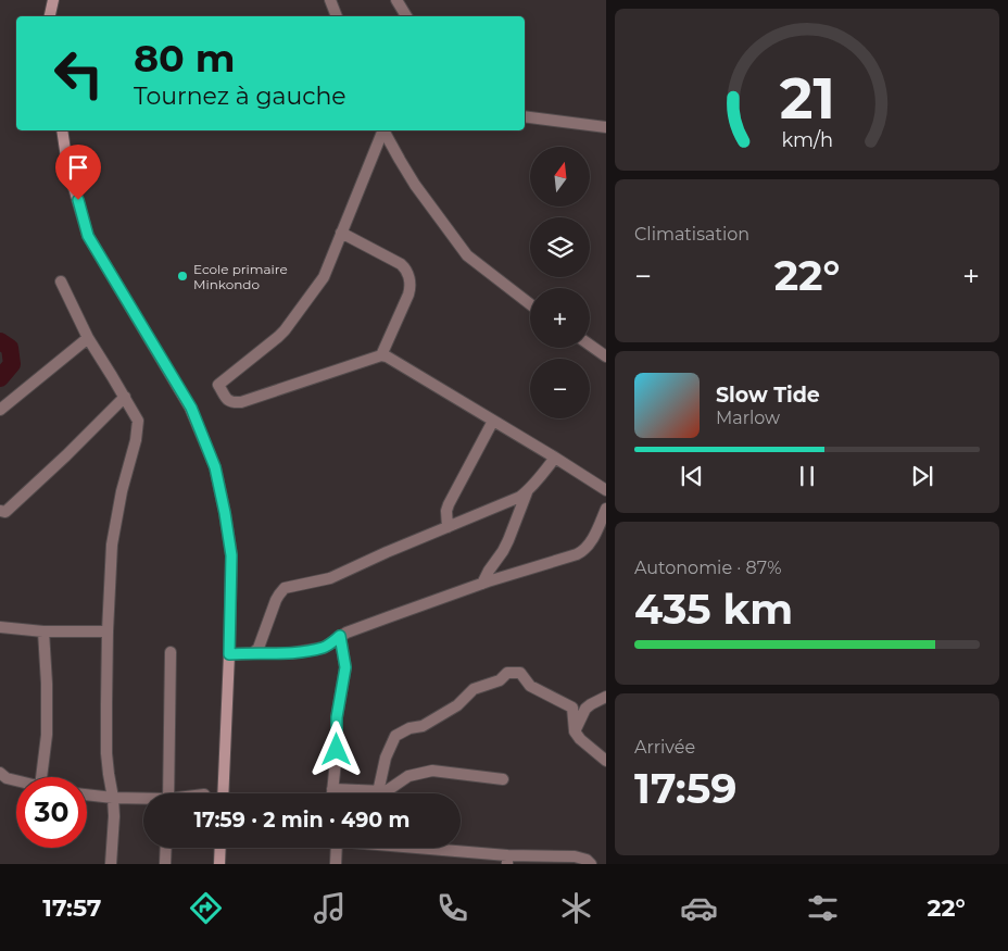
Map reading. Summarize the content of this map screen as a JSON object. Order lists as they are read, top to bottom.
{
  "places": ["Ecole primaire Minkondo"],
  "north": "top",
  "page": {
    "turn": ["80 m", "Tournez à gauche"],
    "map_buttons": ["+", "−"],
    "tile": [
      "Climatisation",
      ["Autonomie · 87%", "435 km"],
      ["Arrivée", "17:59"]
    ],
    "heat": ["−", "22°", "+"],
    "song": ["Slow Tide", "Marlow"],
    "limit": "30",
    "trip": "17:59 · 2 min · 490 m",
    "tabs": ["17:57", "22°"],
    "gauge": ["21", "km/h"]
  }
}
